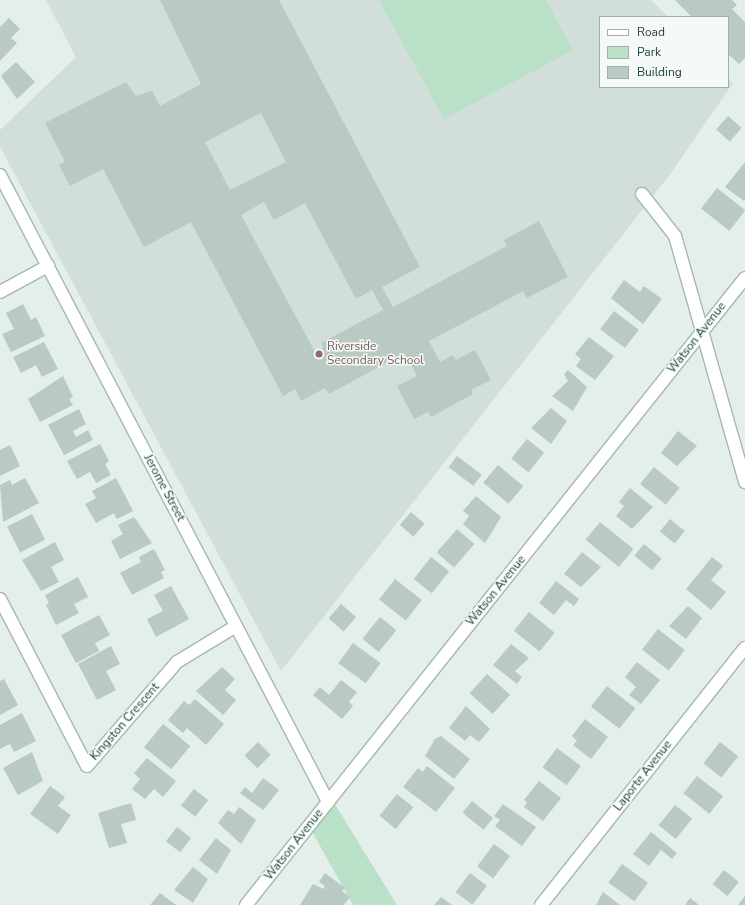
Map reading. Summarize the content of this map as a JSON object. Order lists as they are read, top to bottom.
{
  "streets": {
    "street": [
      "Watson Avenue",
      "Jerome Street",
      "Kingston Crescent",
      "Laporte Avenue"
    ]
  },
  "crossings": [
    ["Watson Avenue", "Jerome Street"],
    ["Jerome Street", "Kingston Crescent"]
  ],
  "places": ["Riverside Secondary School"],
  "legend": ["Road", "Park", "Building"]
}
